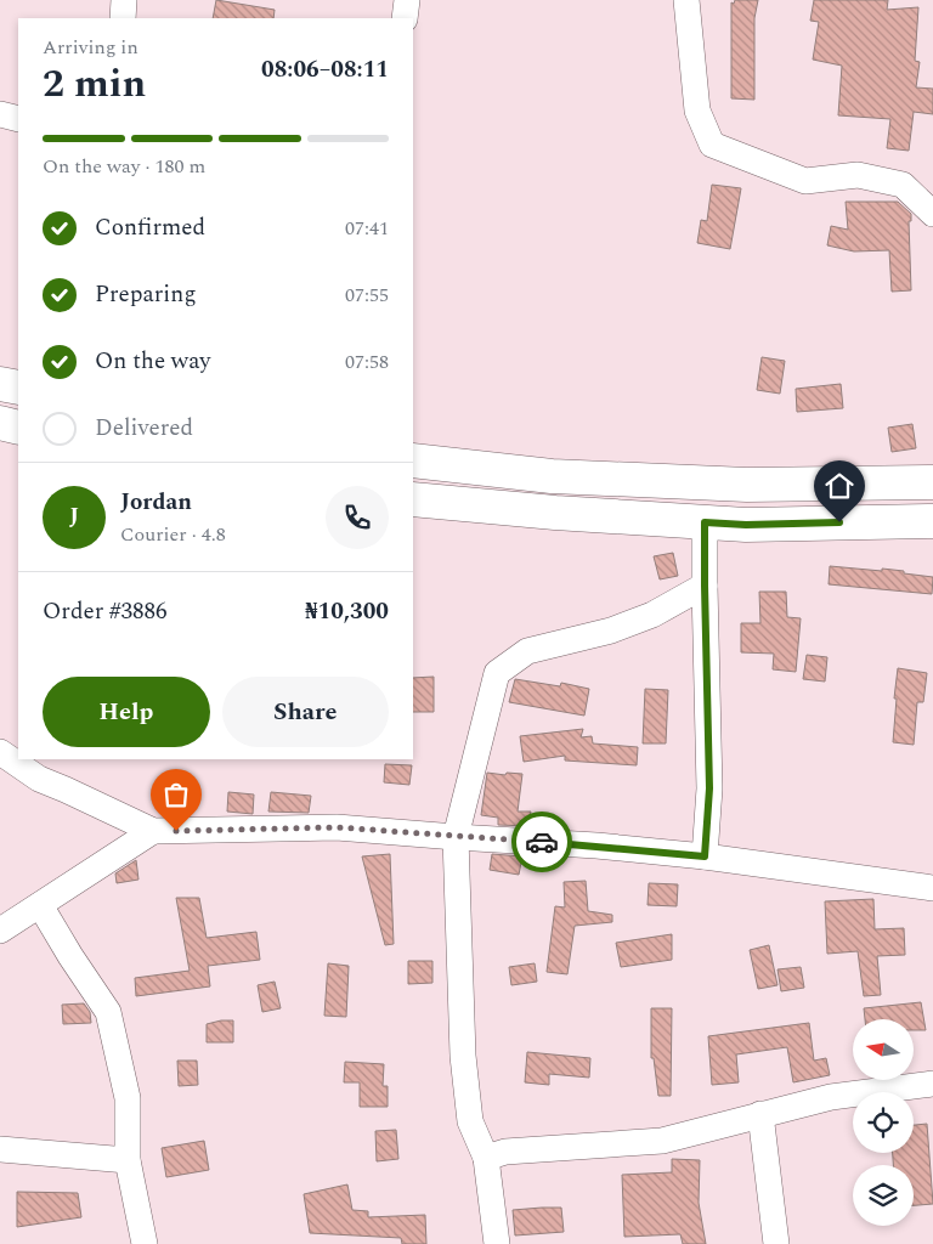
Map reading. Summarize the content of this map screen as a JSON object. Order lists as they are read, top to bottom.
{
  "north": "left",
  "page": {
    "heading": ["2 min", "Arriving in", "08:06–08:11"],
    "panel": [
      "Jordan",
      "Courier · 4.8",
      "Order #3886",
      "₦10,300"
    ],
    "bar": "On the way · 180 m",
    "list": [
      ["Confirmed", "07:41"],
      ["Preparing", "07:55"],
      ["On the way", "07:58"],
      "Delivered"
    ],
    "round": "J",
    "buttons": ["Help", "Share"]
  }
}
